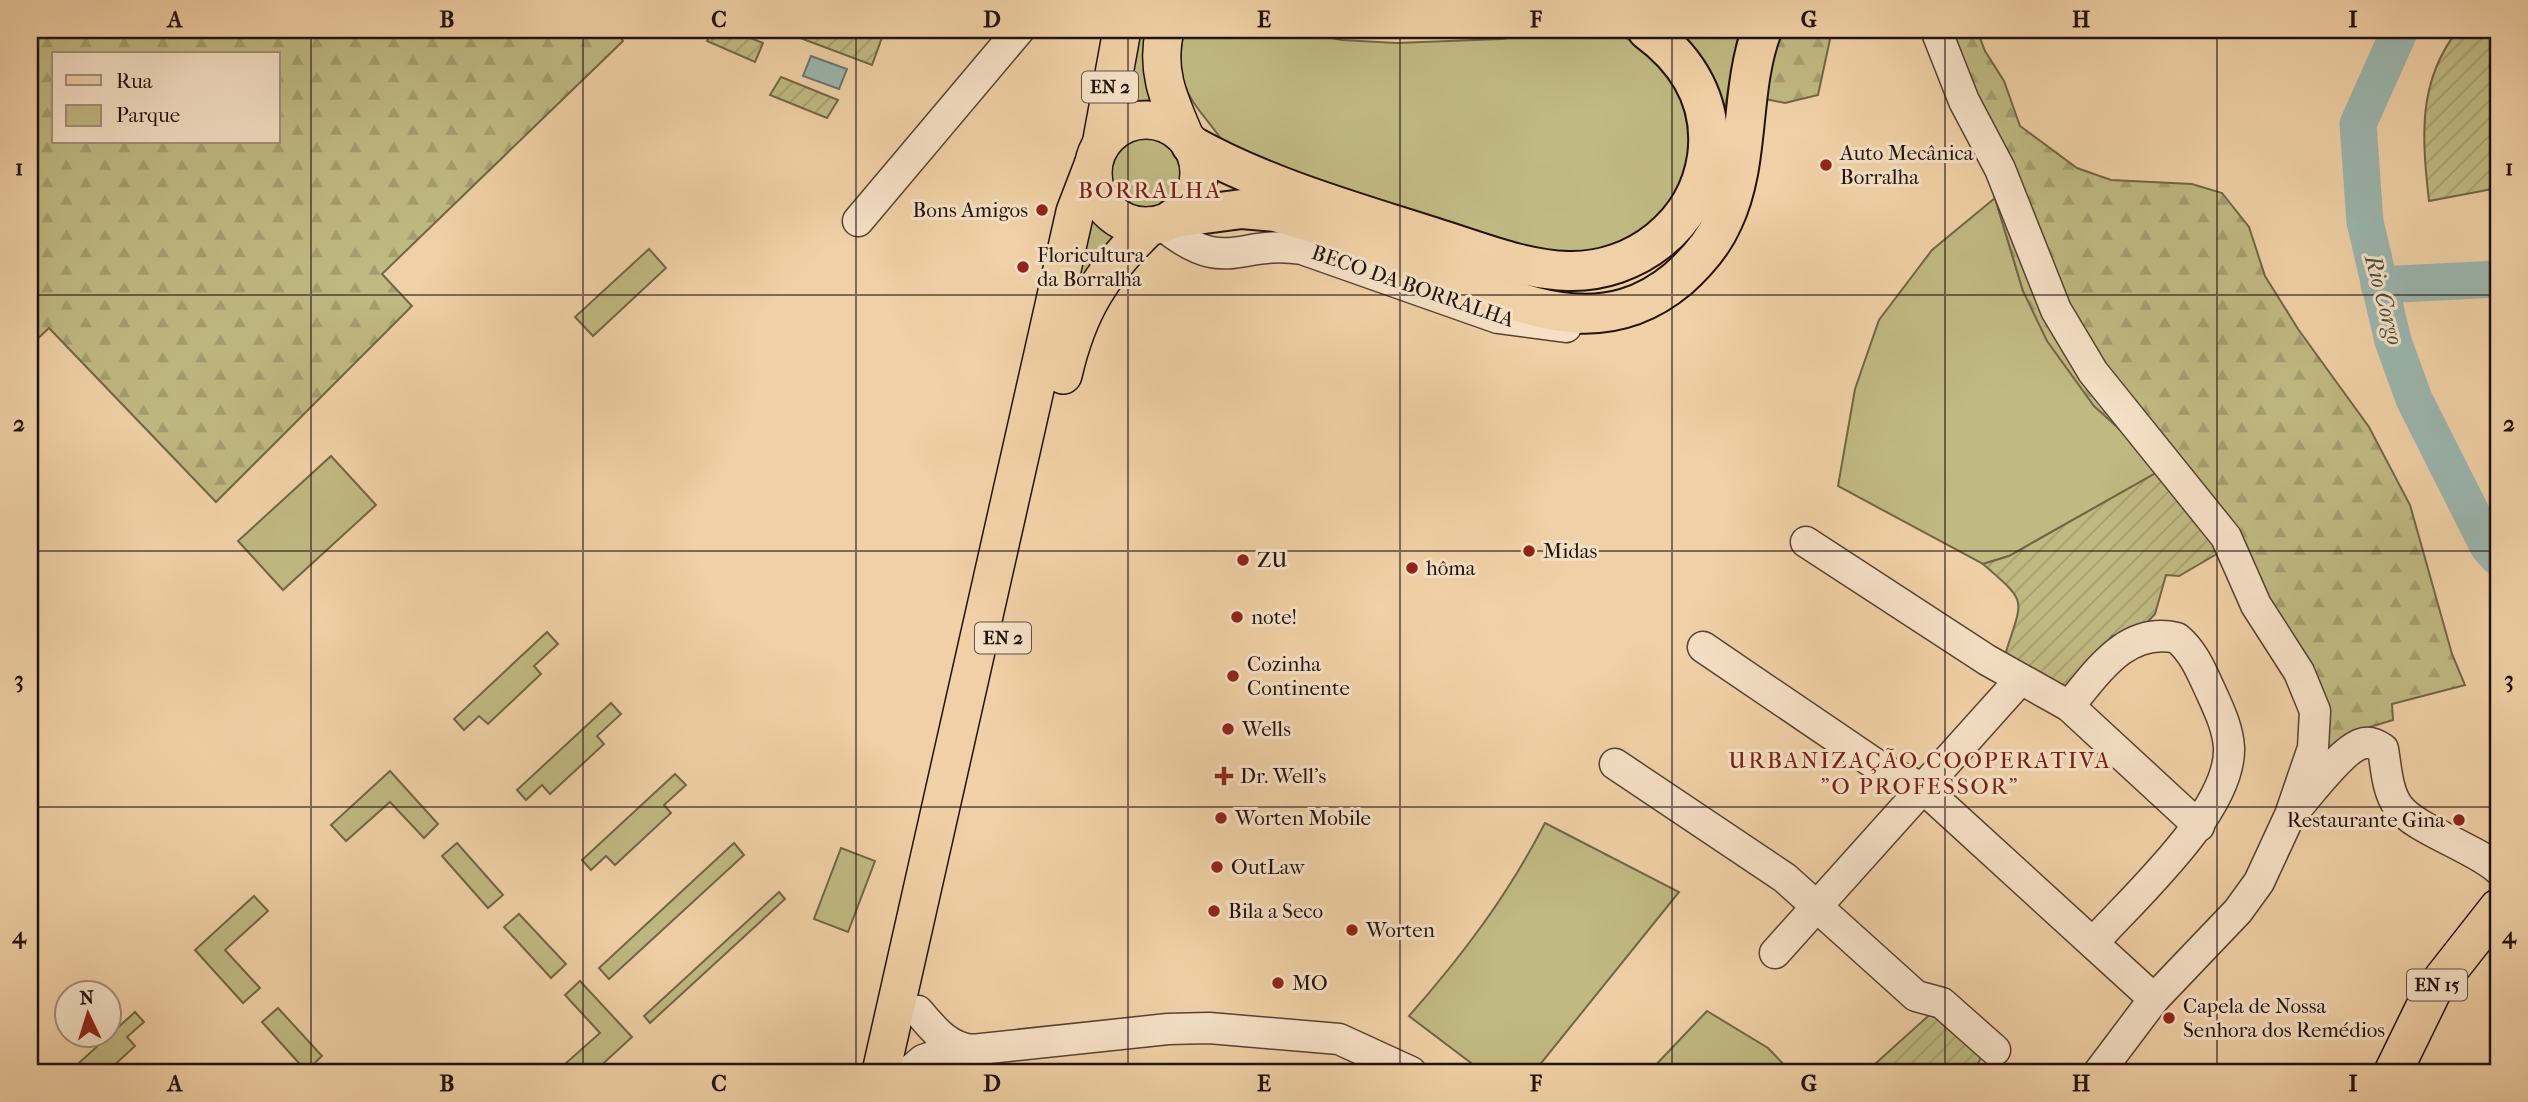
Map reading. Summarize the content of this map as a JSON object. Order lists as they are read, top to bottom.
{
  "streets": {
    "main road": ["EN 2", "EN 15"],
    "street": ["BECO DA BORRALHA"]
  },
  "crossings": [
    ["EN 2", "BECO DA BORRALHA"]
  ],
  "districts": ["BORRALHA", "URBANIZAÇÃO COOPERATIVA \"O PROFESSOR\""],
  "water": ["Rio Corgo"],
  "places": {
    "other": [
      "Auto Mecânica Borralha",
      "Bons Amigos",
      "Floricultura da Borralha",
      "Midas",
      "ZU",
      "hôma",
      "note!",
      "Cozinha Continente",
      "Wells",
      "Worten Mobile",
      "Restaurante Gina",
      "OutLaw",
      "Bila a Seco",
      "Worten",
      "MO",
      "Capela de Nossa Senhora dos Remédios"
    ],
    "health": ["Dr. Well's"]
  },
  "legend": ["Rua", "Parque"],
  "north": "top",
  "grid": {
    "columns": [
      "A",
      "B",
      "C",
      "D",
      "E",
      "F",
      "G",
      "H",
      "I"
    ],
    "rows": [
      "1",
      "2",
      "3",
      "4"
    ]
  }
}
